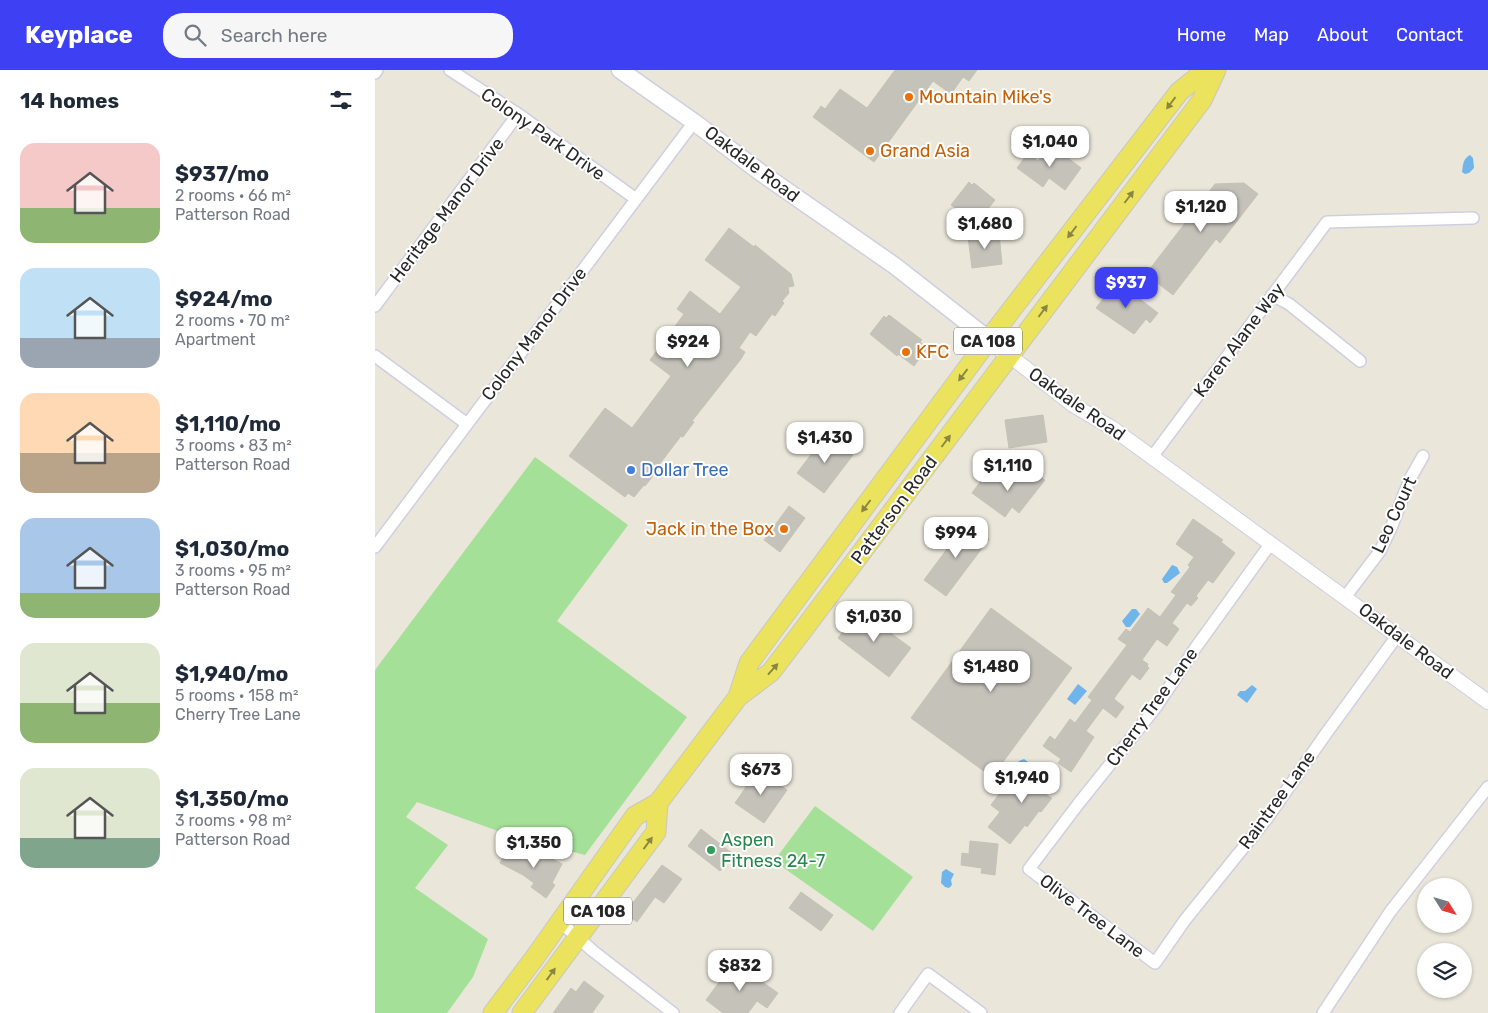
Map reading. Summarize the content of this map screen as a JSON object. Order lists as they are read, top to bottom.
{
  "streets": {
    "main road": ["Oakdale Road", "CA 108", "Patterson Road"],
    "street": [
      "Colony Park Drive",
      "Heritage Manor Drive",
      "Colony Manor Drive",
      "Karen Alane Way",
      "Leo Court",
      "Cherry Tree Lane",
      "Raintree Lane",
      "Olive Tree Lane"
    ]
  },
  "crossings": [
    ["Colony Park Drive", "Heritage Manor Drive"],
    ["Colony Park Drive", "Colony Manor Drive"],
    ["Oakdale Road", "Colony Manor Drive"],
    ["Oakdale Road", "Karen Alane Way"],
    ["Oakdale Road", "Patterson Road"],
    ["Oakdale Road", "Leo Court"],
    ["Oakdale Road", "Cherry Tree Lane"],
    ["Oakdale Road", "Raintree Lane"],
    ["CA 108", "Patterson Road"],
    ["Cherry Tree Lane", "Olive Tree Lane"],
    ["Raintree Lane", "Olive Tree Lane"]
  ],
  "places": [
    "Mountain Mike's",
    "Grand Asia",
    "KFC",
    "Dollar Tree",
    "Jack in the Box",
    "Aspen Fitness 24-7"
  ],
  "north": "bottom right",
  "page": {
    "header": "Keyplace",
    "search": "Search here",
    "nav": [
      "Home",
      "Map",
      "About",
      "Contact"
    ],
    "heading": "14 homes",
    "price": [
      "$1,040",
      "$1,120",
      "$1,680",
      "$937",
      "$924",
      "$1,430",
      "$1,110",
      "$994",
      "$1,030",
      "$1,480",
      "$673",
      "$1,940",
      "$1,350",
      "$832"
    ],
    "list": [
      {
        "name": "$937/mo",
        "note": "2 rooms · 66 m² · Patterson Road"
      },
      {
        "name": "$924/mo",
        "note": "2 rooms · 70 m² · Apartment"
      },
      {
        "name": "$1,110/mo",
        "note": "3 rooms · 83 m² · Patterson Road"
      },
      {
        "name": "$1,030/mo",
        "note": "3 rooms · 95 m² · Patterson Road"
      },
      {
        "name": "$1,940/mo",
        "note": "5 rooms · 158 m² · Cherry Tree Lane"
      },
      {
        "name": "$1,350/mo",
        "note": "3 rooms · 98 m² · Patterson Road"
      }
    ]
  }
}
